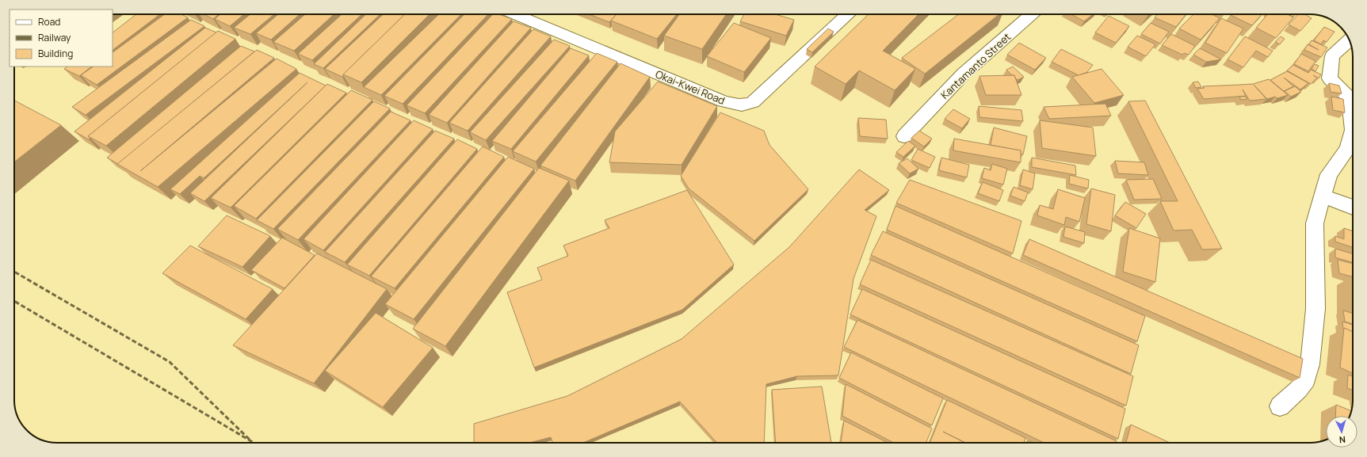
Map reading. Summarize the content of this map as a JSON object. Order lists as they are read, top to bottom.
{
  "streets": {
    "street": ["Kantamanto Street", "Okai-Kwei Road"]
  },
  "legend": ["Road", "Railway", "Building"],
  "north": "bottom"
}
